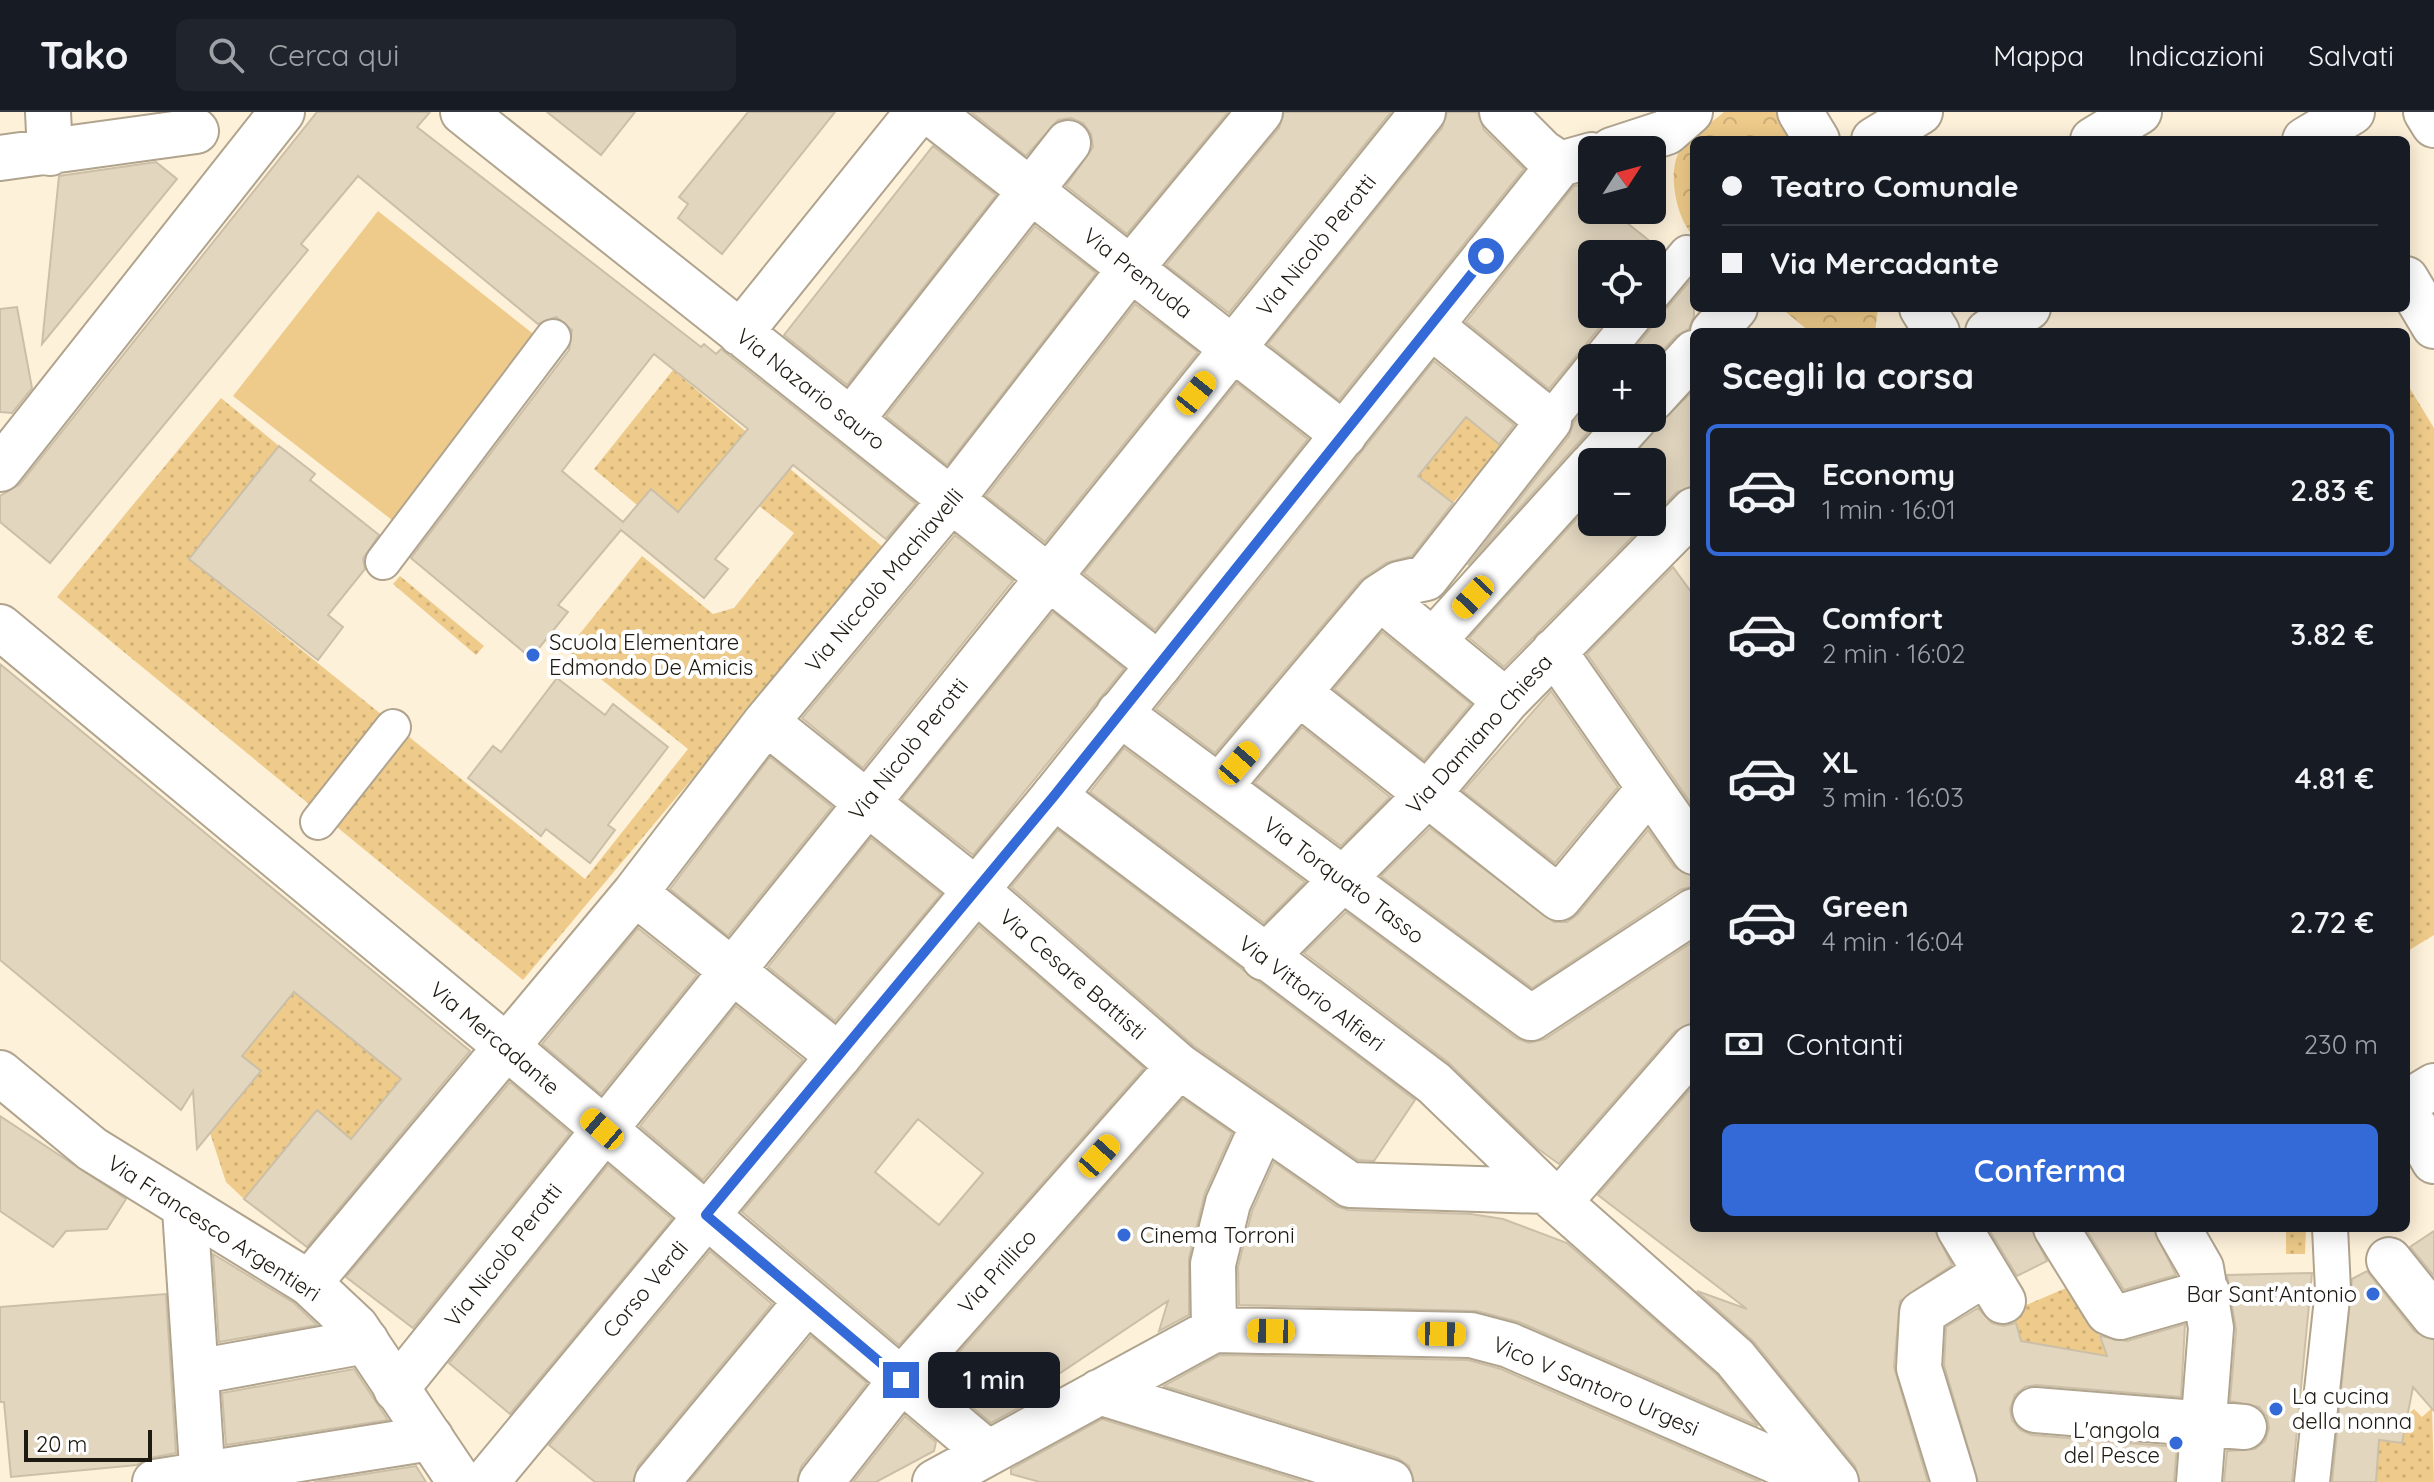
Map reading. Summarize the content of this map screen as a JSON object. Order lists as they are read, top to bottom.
{
  "streets": {
    "street": [
      "Via Nicolò Perotti",
      "Via Premuda",
      "Via Nazario sauro",
      "Via Niccolò Machiavelli",
      "Via Damiano Chiesa",
      "Via Torquato Tasso",
      "Via Cesare Battisti",
      "Via Vittorio Alfieri",
      "Via Mercadante",
      "Via Francesco Argentieri",
      "Via Prillico",
      "Corso Verdi",
      "Vico V Santoro Urgesi"
    ]
  },
  "crossings": [
    ["Via Nicolò Perotti", "Via Premuda"],
    ["Via Nicolò Perotti", "Via Nazario sauro"],
    ["Via Nicolò Perotti", "Via Cesare Battisti"],
    ["Via Nicolò Perotti", "Via Mercadante"],
    ["Via Nicolò Perotti", "Via Francesco Argentieri"],
    ["Via Premuda", "Via Niccolò Machiavelli"],
    ["Via Premuda", "Corso Verdi"],
    ["Via Nazario sauro", "Via Niccolò Machiavelli"],
    ["Via Nazario sauro", "Corso Verdi"],
    ["Via Niccolò Machiavelli", "Via Cesare Battisti"],
    ["Via Niccolò Machiavelli", "Via Mercadante"],
    ["Via Niccolò Machiavelli", "Via Francesco Argentieri"],
    ["Via Damiano Chiesa", "Via Torquato Tasso"],
    ["Via Damiano Chiesa", "Via Vittorio Alfieri"],
    ["Via Torquato Tasso", "Corso Verdi"],
    ["Via Cesare Battisti", "Via Vittorio Alfieri"],
    ["Via Cesare Battisti", "Via Prillico"],
    ["Via Cesare Battisti", "Corso Verdi"],
    ["Via Vittorio Alfieri", "Corso Verdi"],
    ["Via Mercadante", "Via Prillico"],
    ["Via Mercadante", "Corso Verdi"]
  ],
  "places": [
    "Scuola Elementare Edmondo De Amicis",
    "Cinema Torroni",
    "Bar Sant'Antonio",
    "La cucina della nonna",
    "L'angola del Pesce"
  ],
  "scale_bar": "20 m",
  "north": "top right",
  "page": {
    "header": "Tako",
    "search": "Cerca qui",
    "nav": ["Mappa", "Indicazioni", "Salvati"],
    "map_buttons": ["+", "−"],
    "banner": ["Teatro Comunale", "Via Mercadante"],
    "heading": "Scegli la corsa",
    "list": [
      {
        "name": "Economy",
        "note": "1 min · 16:01",
        "value": "2.83 €"
      },
      {
        "name": "Comfort",
        "note": "2 min · 16:02",
        "value": "3.82 €"
      },
      {
        "name": "XL",
        "note": "3 min · 16:03",
        "value": "4.81 €"
      },
      {
        "name": "Green",
        "note": "4 min · 16:04",
        "value": "2.72 €"
      }
    ],
    "pay": ["Contanti", "230 m"],
    "buttons": "Conferma",
    "bubble": "1 min",
    "scale": "20 m"
  }
}
